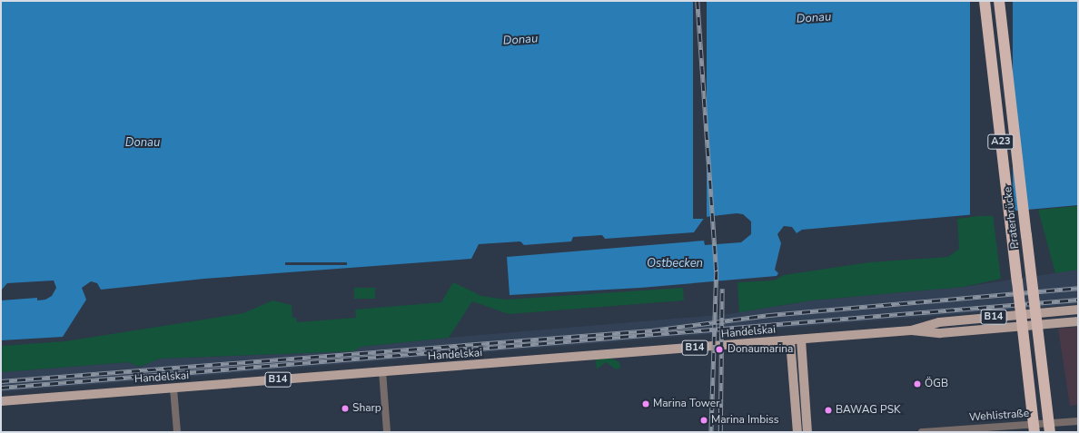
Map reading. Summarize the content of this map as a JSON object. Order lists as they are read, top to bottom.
{
  "streets": {
    "highway": ["A23", "Praterbrücke"],
    "main road": ["B14", "Handelskai"],
    "street": ["Wehlistraße"]
  },
  "water": ["Donau", "Ostbecken"],
  "places": [
    "Donaumarina",
    "ÖGB",
    "Marina Tower",
    "Sharp",
    "BAWAG PSK",
    "Marina Imbiss"
  ]
}
